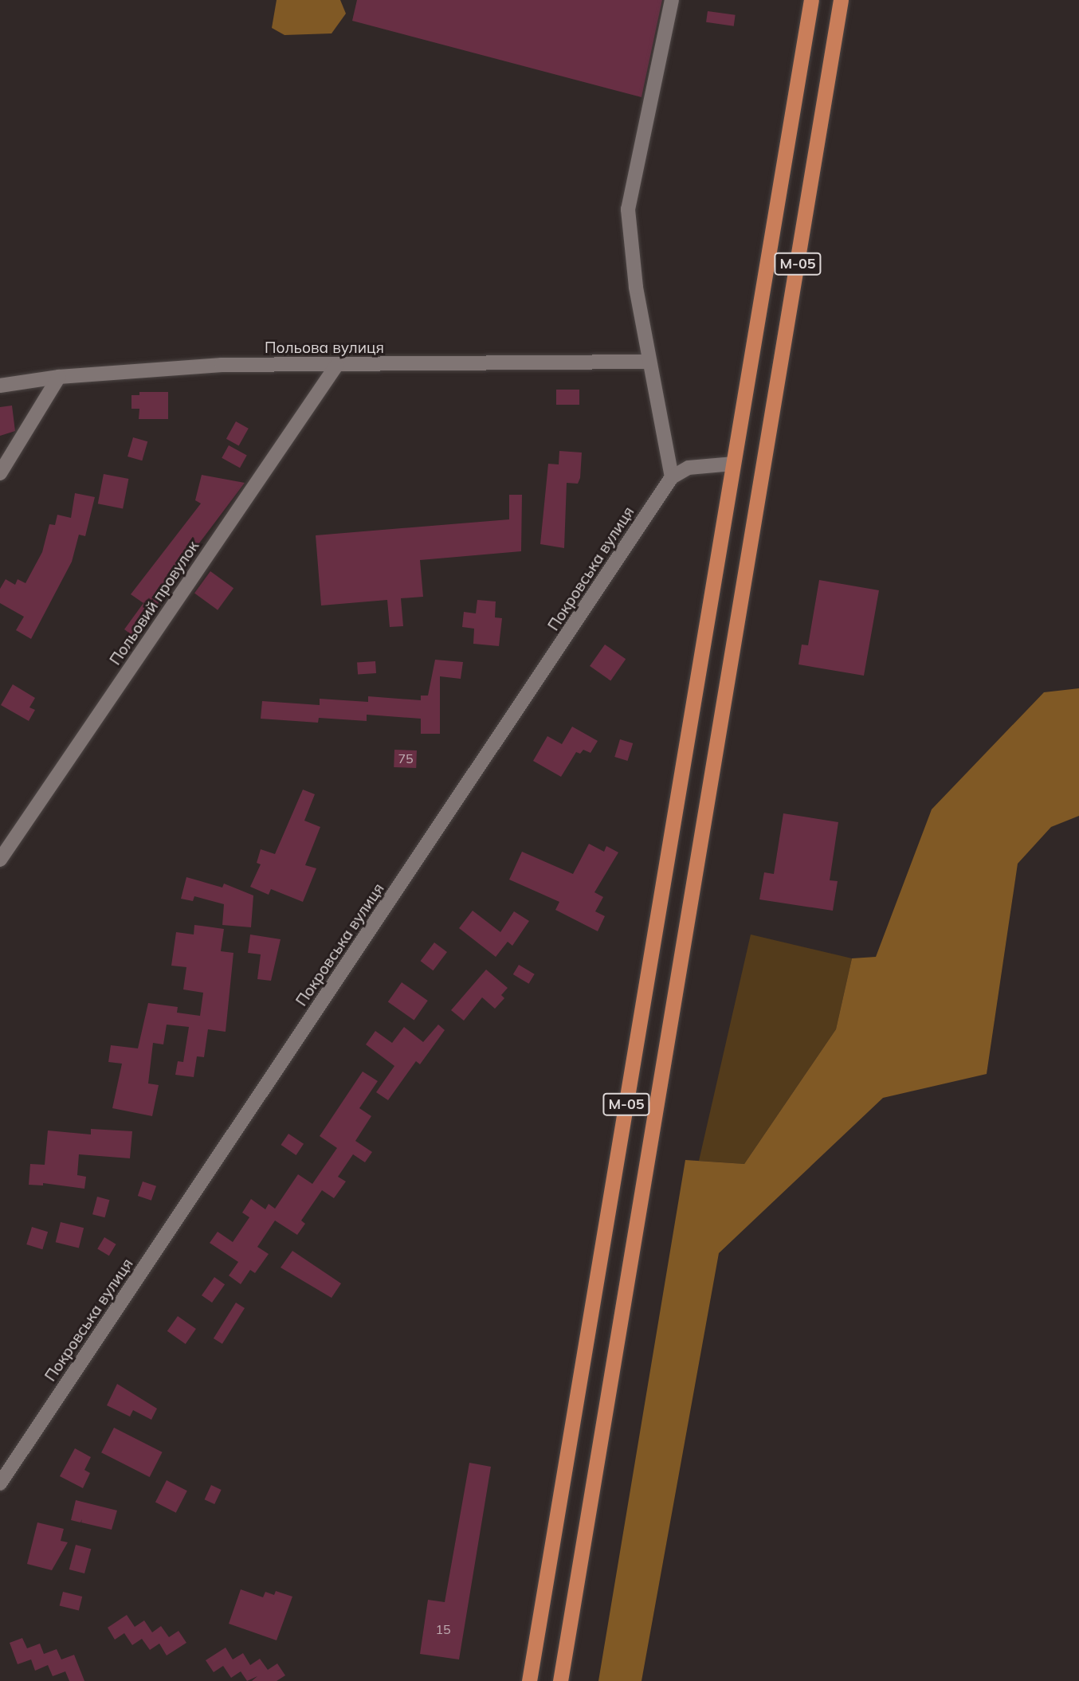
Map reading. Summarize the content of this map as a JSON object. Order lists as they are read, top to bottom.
{
  "streets": {
    "highway": ["М-05"],
    "street": ["Польова вулиця", "Покровська вулиця", "Польовий провулок"]
  },
  "crossings": [
    ["Польова вулиця", "Польовий провулок"]
  ],
  "house_numbers": ["75", "15"]
}
